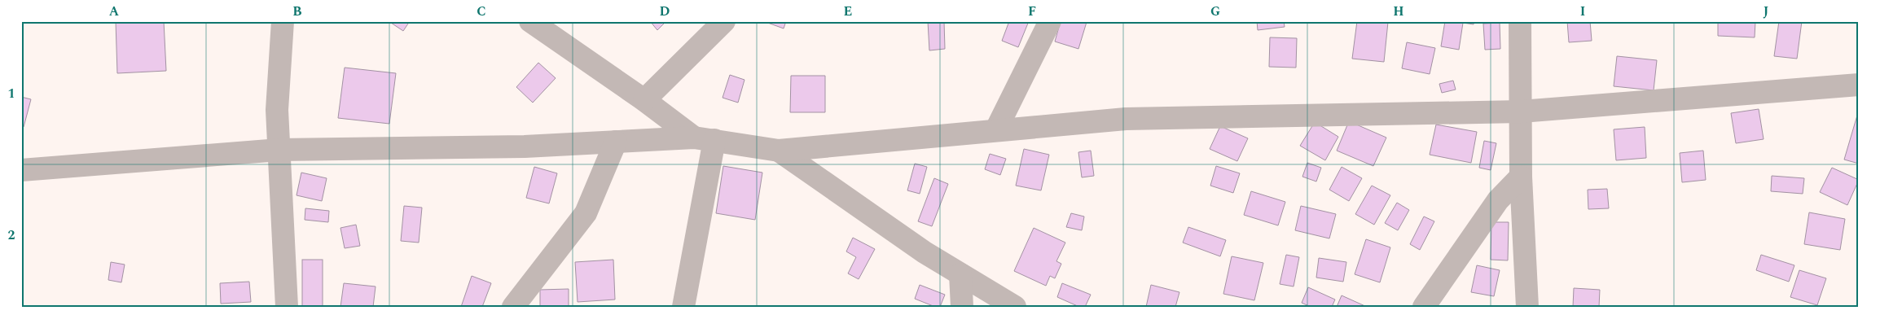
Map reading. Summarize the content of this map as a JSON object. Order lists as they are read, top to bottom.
{
  "grid": {
    "columns": [
      "A",
      "B",
      "C",
      "D",
      "E",
      "F",
      "G",
      "H",
      "I",
      "J"
    ],
    "rows": ["1", "2"]
  }
}
